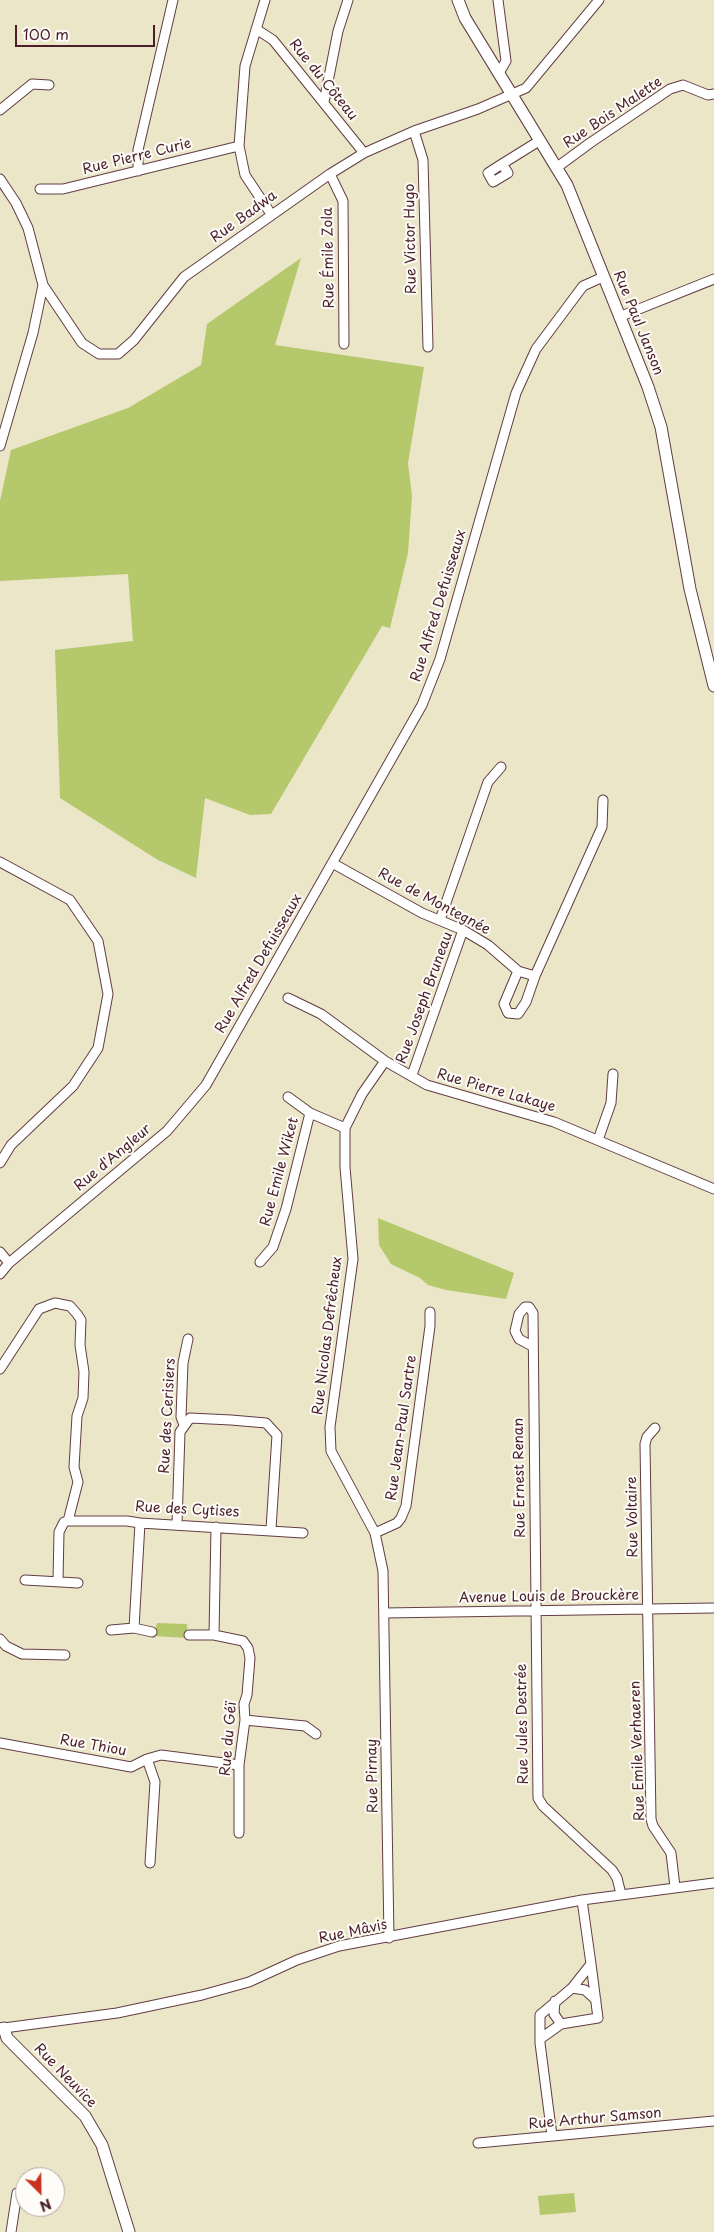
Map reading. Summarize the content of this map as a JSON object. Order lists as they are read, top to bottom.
{
  "streets": {
    "street": [
      "Rue du Côteau",
      "Rue Bois Malette",
      "Rue Pierre Curie",
      "Rue Badwa",
      "Rue Victor Hugo",
      "Rue Émile Zola",
      "Rue Paul Janson",
      "Rue Alfred Defuisseaux",
      "Rue de Montegnée",
      "Rue Joseph Bruneau",
      "Rue Pierre Lakaye",
      "Rue d'Angleur",
      "Rue Emile Wiket",
      "Rue Nicolas Defrêcheux",
      "Rue des Cerisiers",
      "Rue Jean-Paul Sartre",
      "Rue Ernest Renan",
      "Rue des Cytises",
      "Rue Voltaire",
      "Avenue Louis de Brouckère",
      "Rue Jules Destrée",
      "Rue du Géï",
      "Rue Thiou",
      "Rue Emile Verhaeren",
      "Rue Pirnay",
      "Rue Mâvis",
      "Rue Neuvice",
      "Rue Arthur Samson"
    ]
  },
  "crossings": [
    ["Rue du Côteau", "Rue Badwa"],
    ["Rue Bois Malette", "Rue Paul Janson"],
    ["Rue Badwa", "Rue Victor Hugo"],
    ["Rue Badwa", "Rue Émile Zola"],
    ["Rue Badwa", "Rue Paul Janson"],
    ["Rue Paul Janson", "Rue Alfred Defuisseaux"],
    ["Rue Alfred Defuisseaux", "Rue de Montegnée"],
    ["Rue Alfred Defuisseaux", "Rue d'Angleur"],
    ["Rue de Montegnée", "Rue Joseph Bruneau"],
    ["Rue Joseph Bruneau", "Rue Pierre Lakaye"],
    ["Rue Pierre Lakaye", "Rue Nicolas Defrêcheux"],
    ["Rue Emile Wiket", "Rue Nicolas Defrêcheux"],
    ["Rue Nicolas Defrêcheux", "Rue Jean-Paul Sartre"],
    ["Rue Nicolas Defrêcheux", "Avenue Louis de Brouckère"],
    ["Rue Nicolas Defrêcheux", "Rue Pirnay"],
    ["Rue des Cerisiers", "Rue des Cytises"],
    ["Rue Ernest Renan", "Avenue Louis de Brouckère"],
    ["Rue Ernest Renan", "Rue Jules Destrée"],
    ["Rue Voltaire", "Avenue Louis de Brouckère"],
    ["Rue Voltaire", "Rue Emile Verhaeren"],
    ["Avenue Louis de Brouckère", "Rue Jules Destrée"],
    ["Avenue Louis de Brouckère", "Rue Emile Verhaeren"],
    ["Avenue Louis de Brouckère", "Rue Pirnay"],
    ["Rue Jules Destrée", "Rue Mâvis"],
    ["Rue du Géï", "Rue Thiou"],
    ["Rue Emile Verhaeren", "Rue Mâvis"],
    ["Rue Pirnay", "Rue Mâvis"],
    ["Rue Mâvis", "Rue Neuvice"]
  ],
  "scale_bar": "100 m",
  "north": "bottom right"
}
